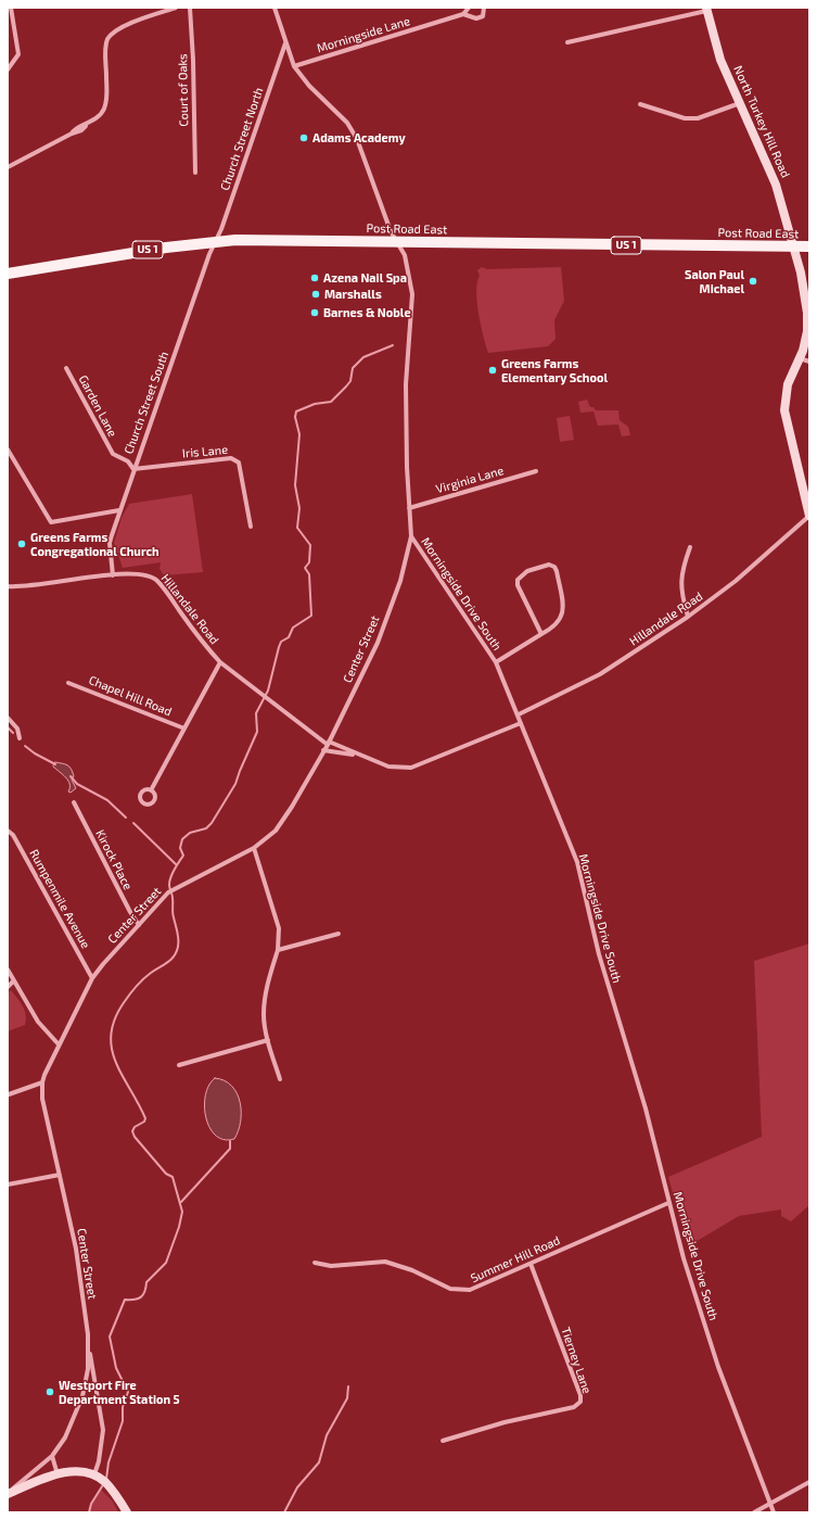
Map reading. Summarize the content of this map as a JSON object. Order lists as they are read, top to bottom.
{
  "streets": {
    "main road": ["Post Road East", "US 1"],
    "street": [
      "Morningside Lane",
      "Court of Oaks",
      "North Turkey Hill Road",
      "Church Street North",
      "Church Street South",
      "Garden Lane",
      "Iris Lane",
      "Virginia Lane",
      "Morningside Drive South",
      "Hillandale Road",
      "Center Street",
      "Chapel Hill Road",
      "Kirock Place",
      "Rumpenmile Avenue",
      "Summer Hill Road",
      "Tierney Lane"
    ]
  },
  "crossings": [
    ["Morningside Lane", "Morningside Drive South"],
    ["North Turkey Hill Road", "Post Road East"],
    ["North Turkey Hill Road", "Hillandale Road"],
    ["Church Street North", "Post Road East"],
    ["Church Street North", "Church Street South"],
    ["Church Street North", "Morningside Drive South"],
    ["Post Road East", "Church Street South"],
    ["Post Road East", "Morningside Drive South"],
    ["Church Street South", "Garden Lane"],
    ["Church Street South", "Iris Lane"],
    ["Church Street South", "Hillandale Road"],
    ["Garden Lane", "Iris Lane"],
    ["Virginia Lane", "Morningside Drive South"],
    ["Morningside Drive South", "Hillandale Road"],
    ["Morningside Drive South", "Center Street"],
    ["Morningside Drive South", "Summer Hill Road"],
    ["Hillandale Road", "Center Street"],
    ["Center Street", "Kirock Place"],
    ["Center Street", "Rumpenmile Avenue"],
    ["Summer Hill Road", "Tierney Lane"]
  ],
  "places": [
    "Adams Academy",
    "Azena Nail Spa",
    "Salon Paul Michael",
    "Marshalls",
    "Barnes & Noble",
    "Greens Farms Elementary School",
    "Greens Farms Congregational Church",
    "Westport Fire Department Station 5"
  ]
}
